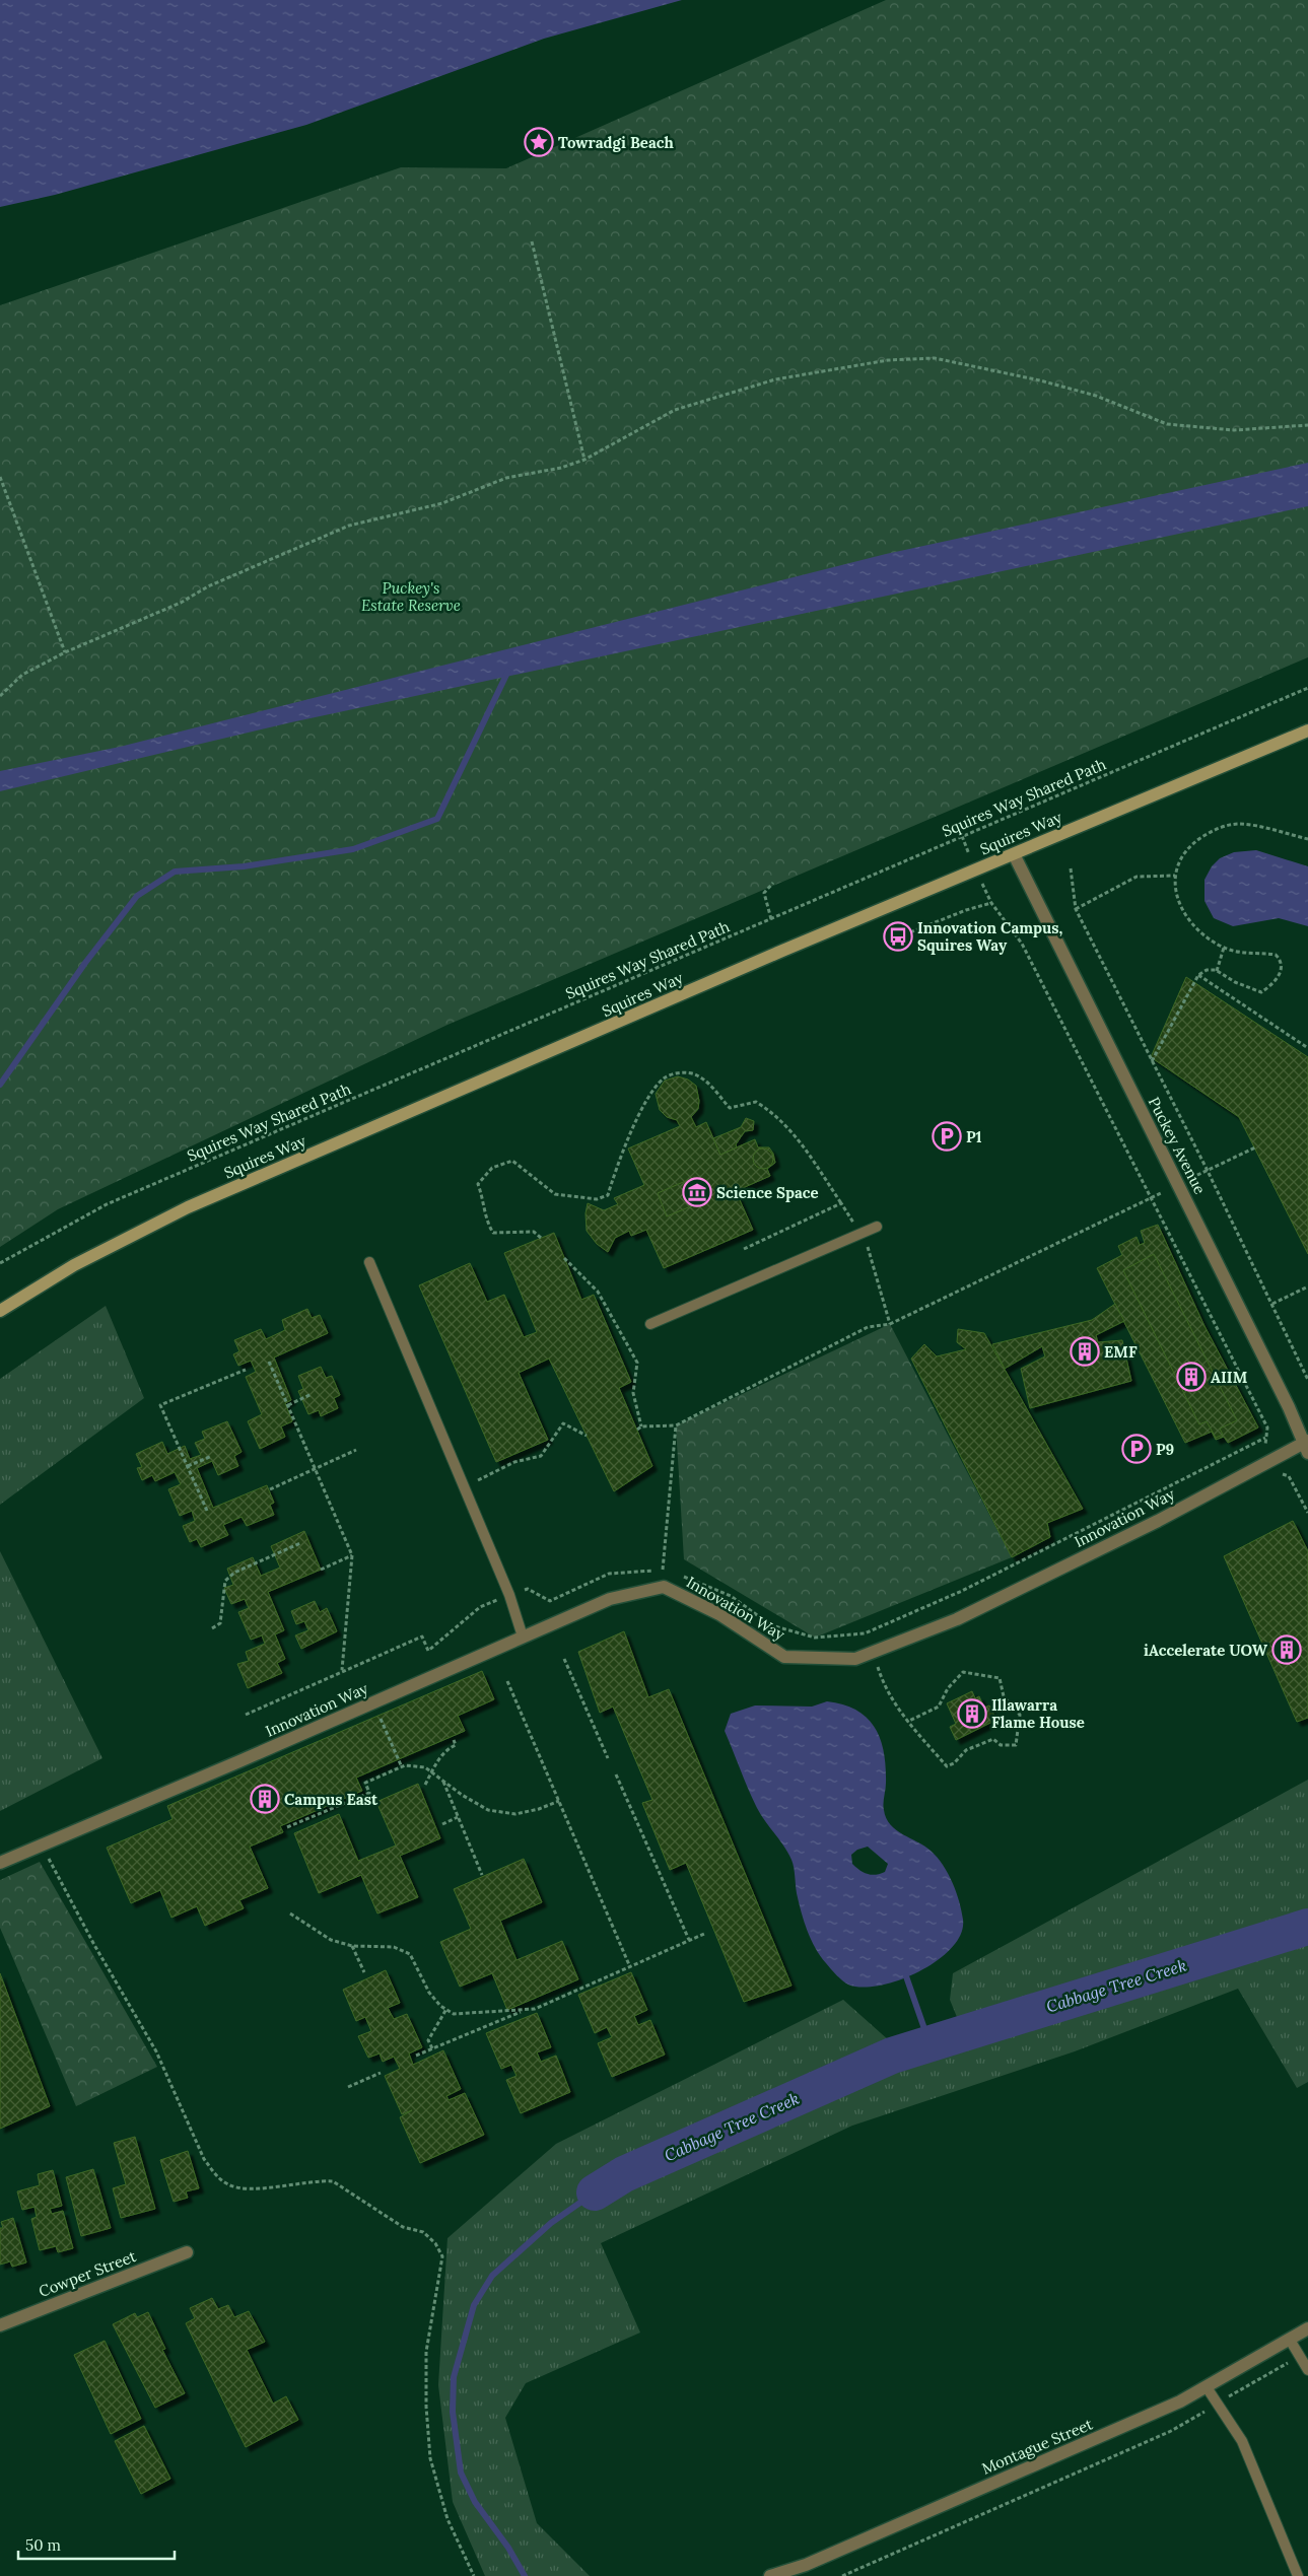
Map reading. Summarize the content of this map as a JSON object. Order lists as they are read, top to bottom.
{
  "streets": {
    "main road": ["Squires Way"],
    "street": [
      "Puckey Avenue",
      "Innovation Way",
      "Cowper Street",
      "Montague Street"
    ],
    "path": ["Squires Way Shared Path"]
  },
  "crossings": [
    ["Squires Way", "Puckey Avenue"],
    ["Puckey Avenue", "Innovation Way"]
  ],
  "water": ["Cabbage Tree Creek"],
  "parks": ["Puckey's Estate Reserve"],
  "places": {
    "place": ["Towradgi Beach"],
    "bus stop": ["Innovation Campus, Squires Way"],
    "parking": ["P1", "P9"],
    "museum": ["Science Space"],
    "building": [
      "EMF",
      "AIIM",
      "iAccelerate UOW",
      "Illawarra Flame House",
      "Campus East"
    ]
  },
  "scale_bar": "50 m"
}
